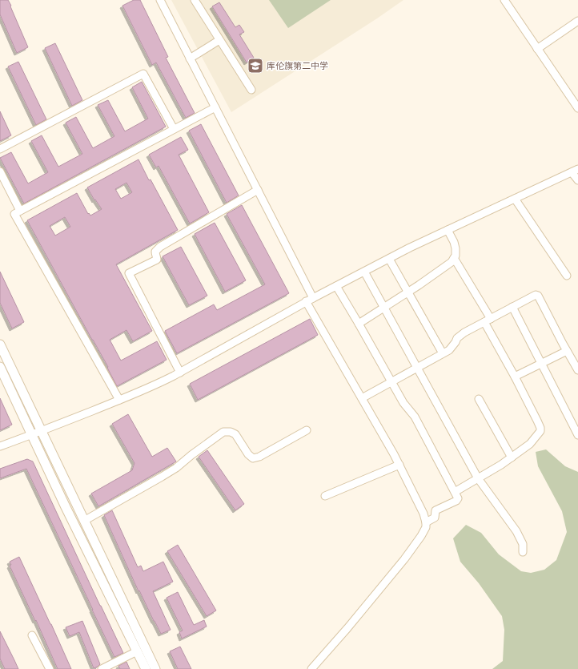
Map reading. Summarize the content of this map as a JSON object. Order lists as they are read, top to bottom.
{
  "places": {
    "school or university": ["库伦旗第二中学"]
  }
}
